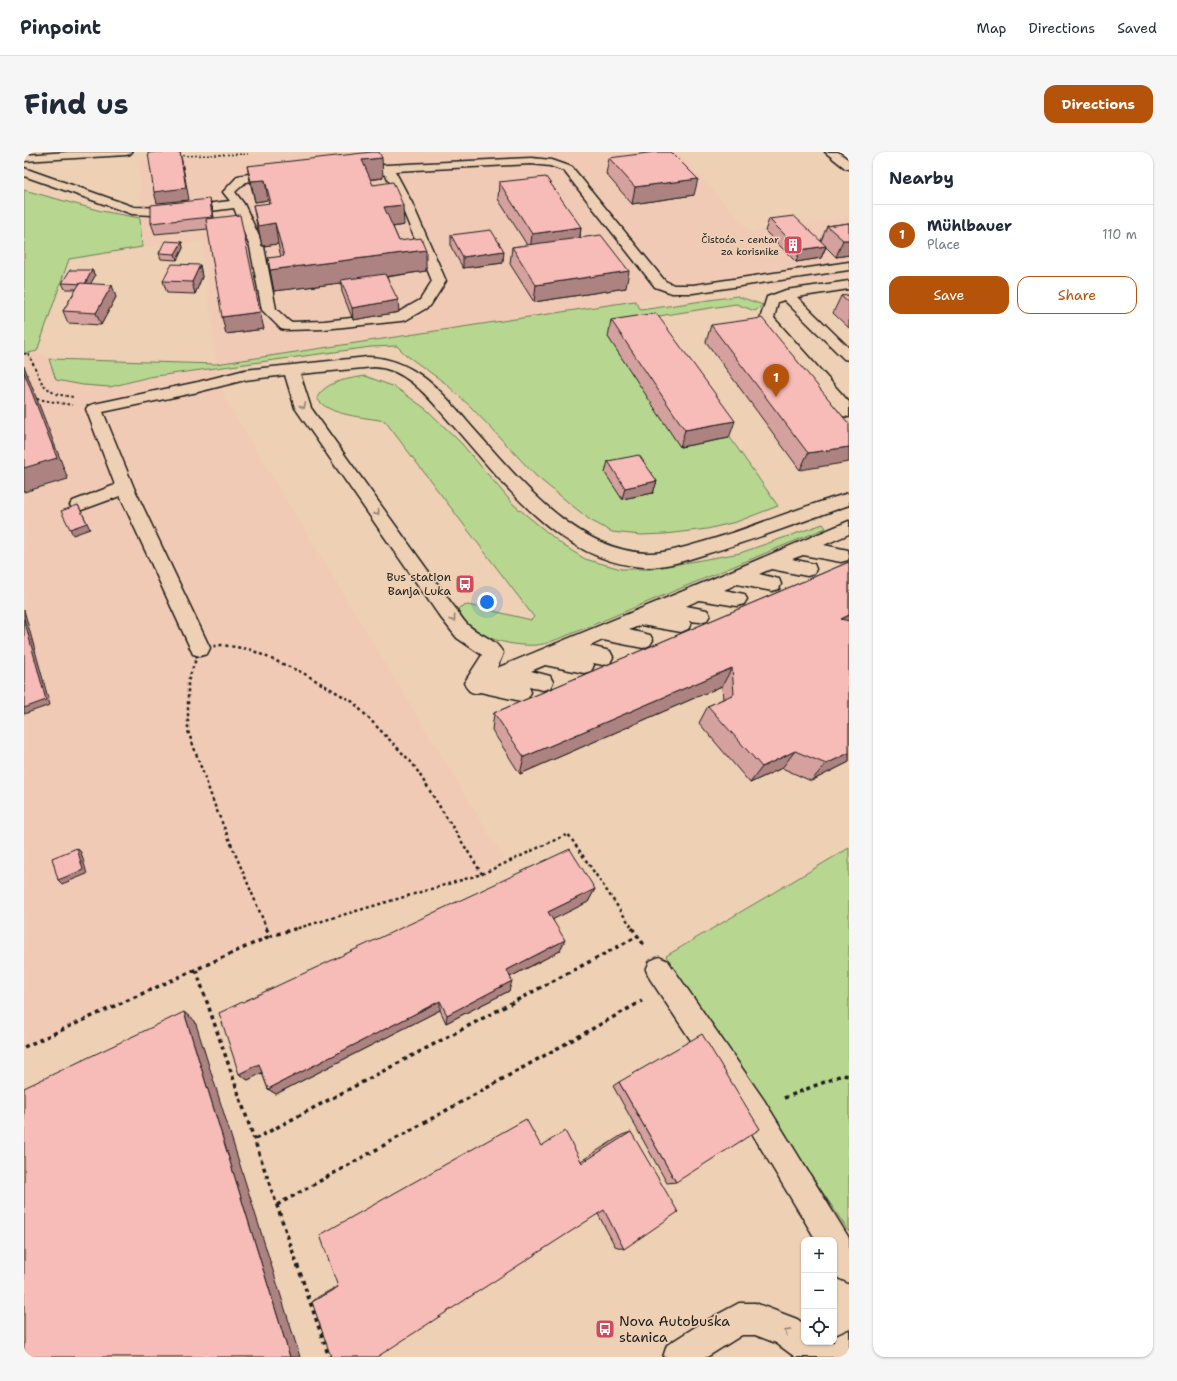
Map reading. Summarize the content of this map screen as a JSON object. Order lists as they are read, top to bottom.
{
  "places": {
    "building": ["Čistoća - centar za korisnike"],
    "bus stop": ["Bus station Banja Luka", "Nova Autobuska stanica"]
  },
  "page": {
    "header": "Pinpoint",
    "nav": ["Map", "Directions", "Saved"],
    "title": "Find us",
    "buttons": [
      "Directions",
      ["Save", "Share"]
    ],
    "heading": "Nearby",
    "list": [
      {
        "mark": "1",
        "name": "Mühlbauer",
        "note": "Place",
        "value": "110 m"
      }
    ],
    "pins": "1",
    "map_buttons": ["+", "−"]
  }
}
